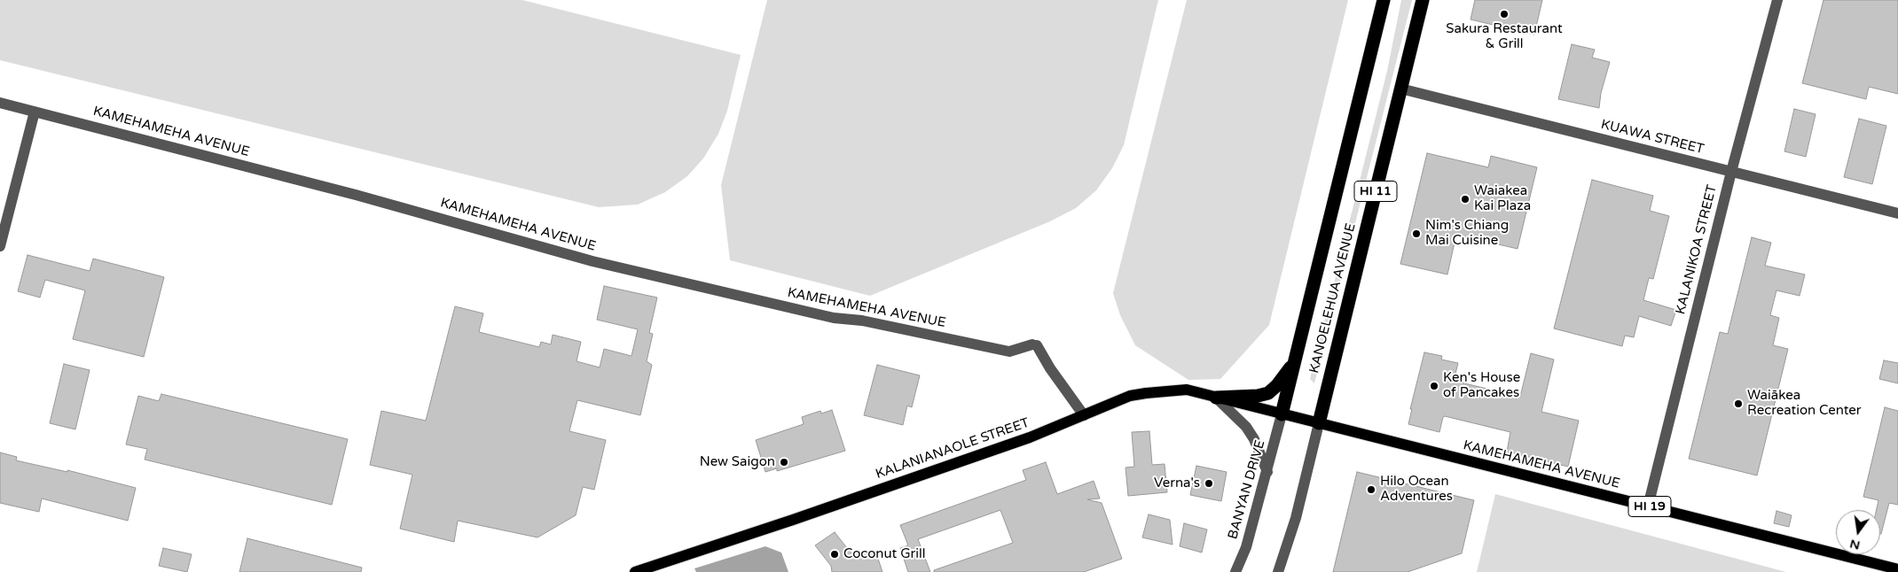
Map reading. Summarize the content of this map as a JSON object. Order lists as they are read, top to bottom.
{
  "streets": {
    "highway": ["HI 11", "KANOELEHUA AVENUE"],
    "main road": ["KAMEHAMEHA AVENUE", "KALANIANAOLE STREET", "HI 19"],
    "street": ["KUAWA STREET", "KALANIKOA STREET", "BANYAN DRIVE"]
  },
  "crossings": [
    ["KAMEHAMEHA AVENUE", "KALANIKOA STREET"],
    ["KAMEHAMEHA AVENUE", "KANOELEHUA AVENUE"],
    ["KAMEHAMEHA AVENUE", "KALANIANAOLE STREET"],
    ["KAMEHAMEHA AVENUE", "BANYAN DRIVE"],
    ["KUAWA STREET", "KALANIKOA STREET"],
    ["KUAWA STREET", "KANOELEHUA AVENUE"],
    ["KANOELEHUA AVENUE", "KALANIANAOLE STREET"],
    ["KANOELEHUA AVENUE", "BANYAN DRIVE"],
    ["KALANIANAOLE STREET", "BANYAN DRIVE"]
  ],
  "places": [
    "Sakura Restaurant & Grill",
    "Waiakea Kai Plaza",
    "Nim's Chiang Mai Cuisine",
    "Ken's House of Pancakes",
    "Waiākea Recreation Center",
    "New Saigon",
    "Verna's",
    "Hilo Ocean Adventures",
    "Coconut Grill"
  ],
  "north": "bottom"
}
